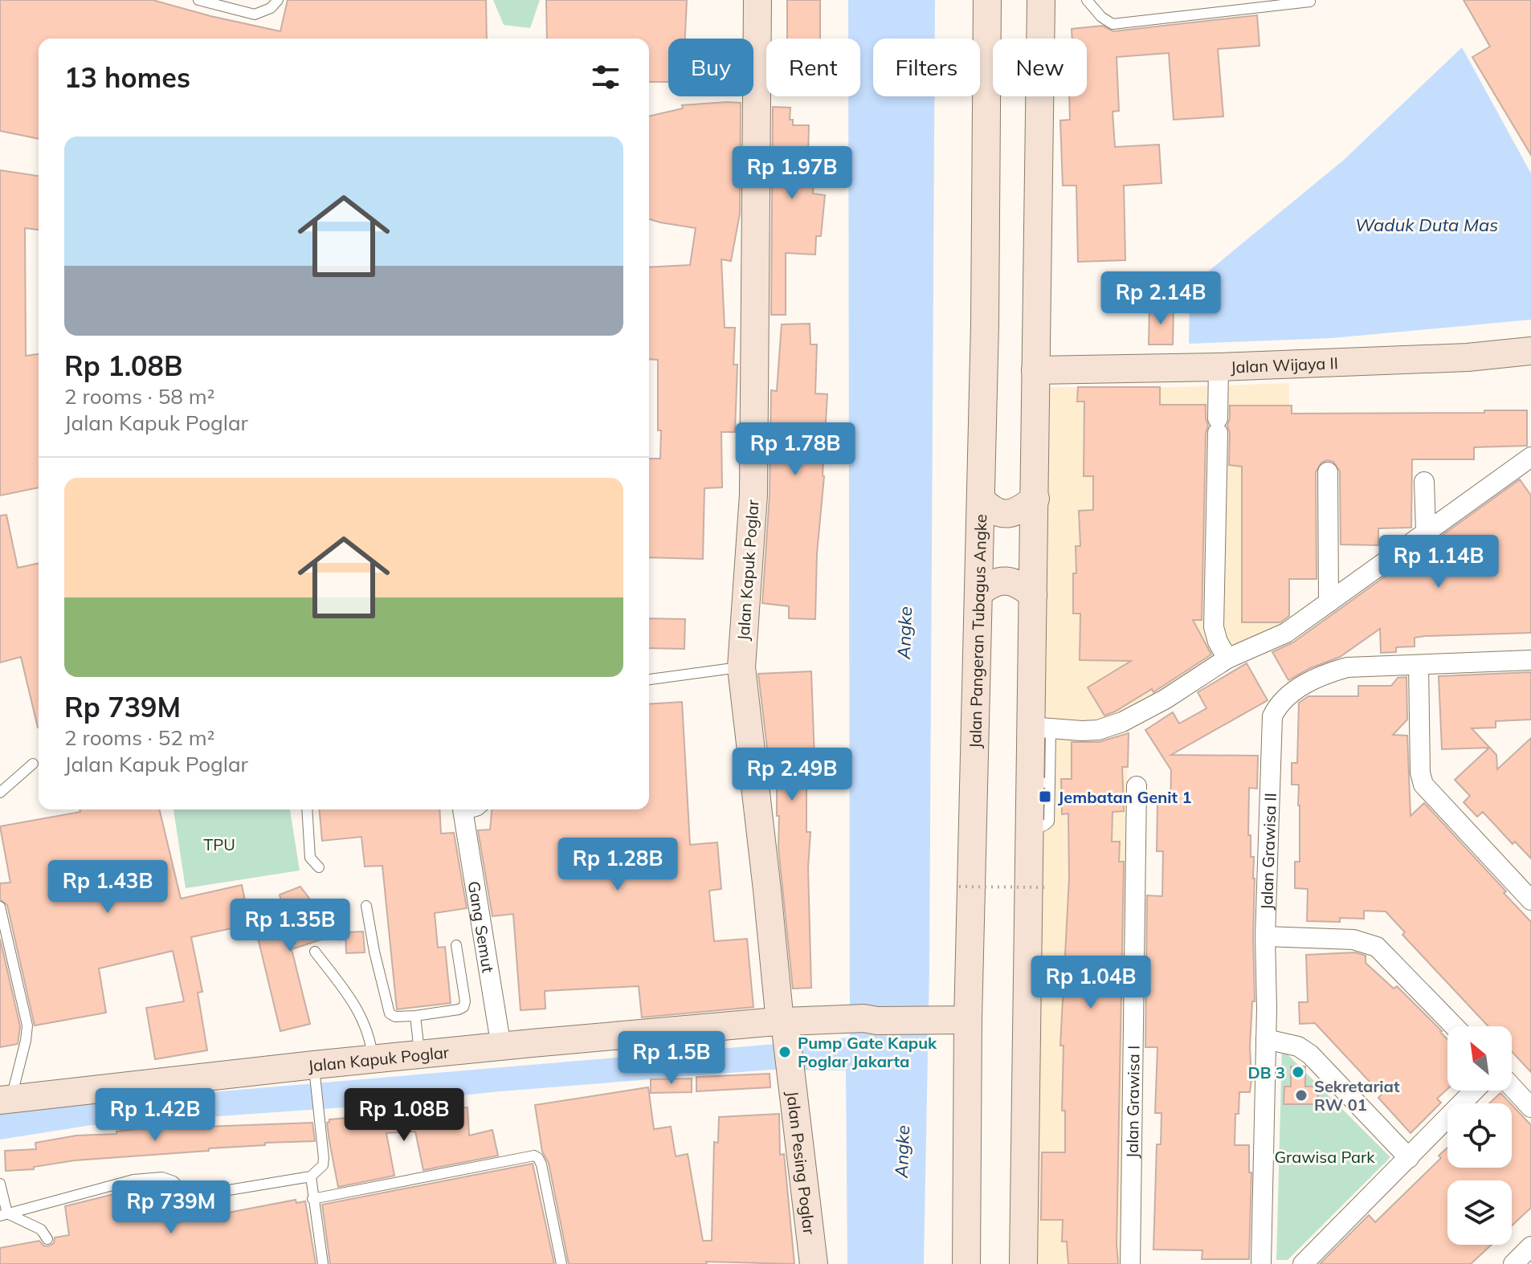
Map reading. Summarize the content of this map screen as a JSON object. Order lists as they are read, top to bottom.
{
  "streets": {
    "main road": [
      "Jalan Wijaya II",
      "Jalan Kapuk Poglar",
      "Jalan Pangeran Tubagus Angke",
      "Jalan Pesing Poglar"
    ],
    "street": ["Jalan Grawisa II", "Gang Semut", "Jalan Grawisa I"]
  },
  "crossings": [
    ["Jalan Kapuk Poglar", "Gang Semut"],
    ["Jalan Kapuk Poglar", "Jalan Pesing Poglar"]
  ],
  "water": ["Waduk Duta Mas", "Angke"],
  "parks": ["TPU", "Grawisa Park"],
  "places": {
    "transit": ["Jembatan Genit 1"],
    "other": ["Pump Gate Kapuk Poglar Jakarta", "DB 3", "Sekretariat RW 01"]
  },
  "north": "top left",
  "page": {
    "chip": [
      "Buy",
      "Rent",
      "Filters",
      "New"
    ],
    "heading": "13 homes",
    "list": [
      {
        "name": "Rp 1.08B",
        "note": "2 rooms · 58 m² · Jalan Kapuk Poglar"
      },
      {
        "name": "Rp 739M",
        "note": "2 rooms · 52 m² · Jalan Kapuk Poglar"
      }
    ],
    "price": [
      "Rp 1.97B",
      "Rp 2.14B",
      "Rp 1.78B",
      "Rp 1.14B",
      "Rp 2.49B",
      "Rp 1.28B",
      "Rp 1.43B",
      "Rp 1.35B",
      "Rp 1.04B",
      "Rp 1.5B",
      "Rp 1.42B",
      "Rp 1.08B",
      "Rp 739M"
    ]
  }
}
